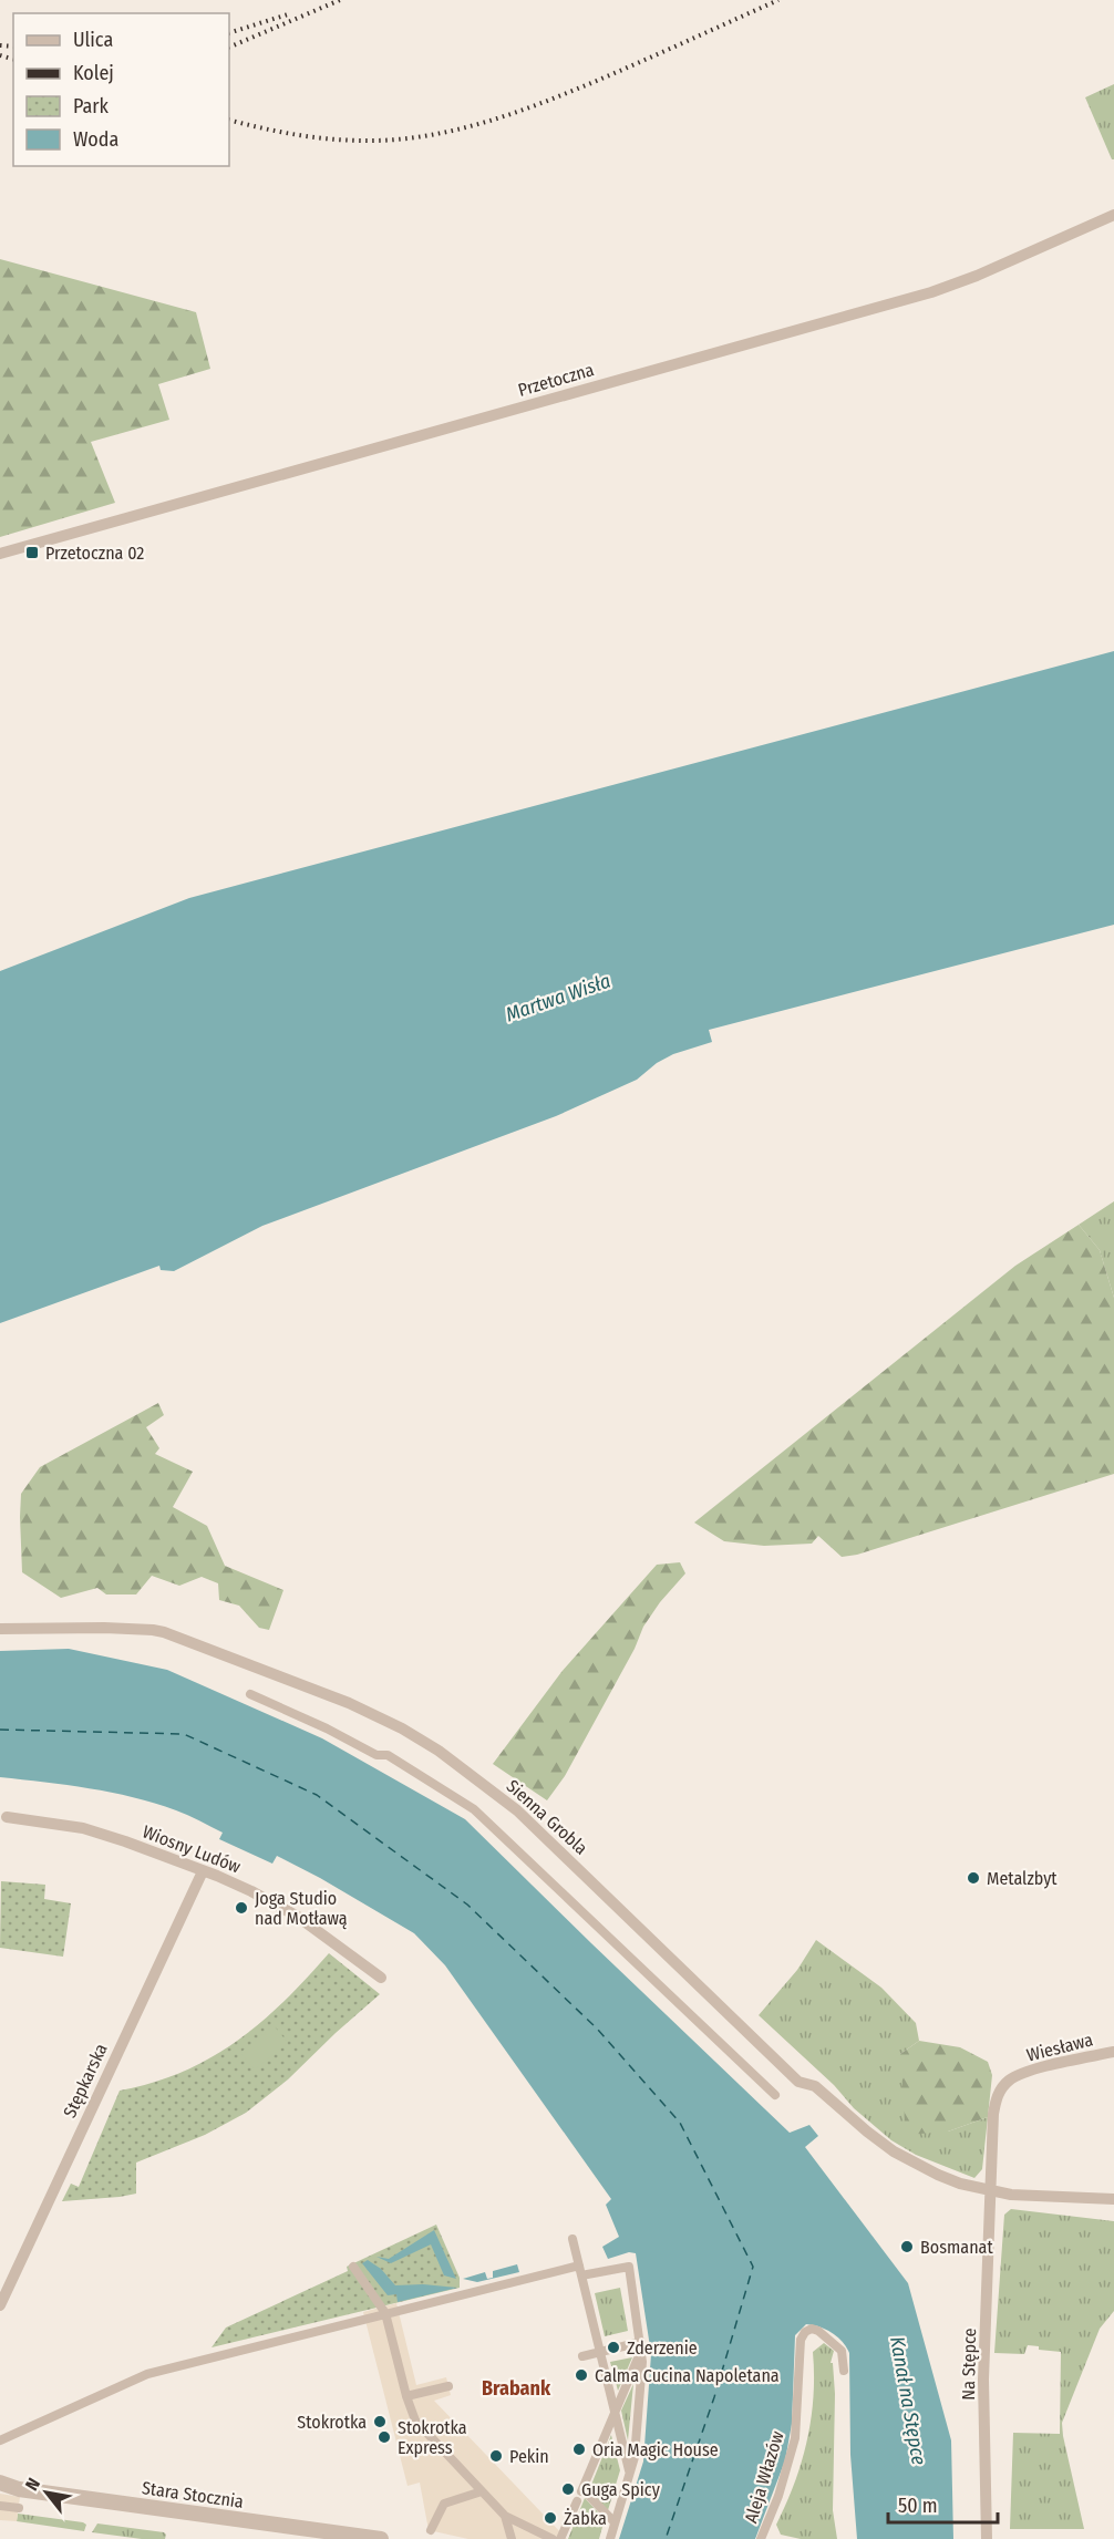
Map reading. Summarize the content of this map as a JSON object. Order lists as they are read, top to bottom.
{
  "streets": {
    "street": [
      "Przetoczna",
      "Sienna Grobla",
      "Wiosny Ludów",
      "Wiesława",
      "Stępkarska",
      "Na Stępce",
      "Aleja Włazów",
      "Stara Stocznia"
    ]
  },
  "crossings": [
    ["Sienna Grobla", "Wiesława"],
    ["Sienna Grobla", "Na Stępce"],
    ["Wiosny Ludów", "Stępkarska"],
    ["Wiesława", "Na Stępce"]
  ],
  "districts": ["Brabank"],
  "water": ["Martwa Wisła", "Kanał na Stępce"],
  "places": {
    "transit": ["Przetoczna 02"],
    "other": [
      "Metalzbyt",
      "Joga Studio nad Motławą",
      "Bosmanat",
      "Zderzenie",
      "Calma Cucina Napoletana",
      "Stokrotka",
      "Stokrotka Express",
      "Oria Magic House",
      "Pekin",
      "Guga Spicy",
      "Żabka"
    ]
  },
  "legend": [
    "Ulica",
    "Kolej",
    "Park",
    "Woda"
  ],
  "scale_bar": "50 m",
  "north": "top left"
}
